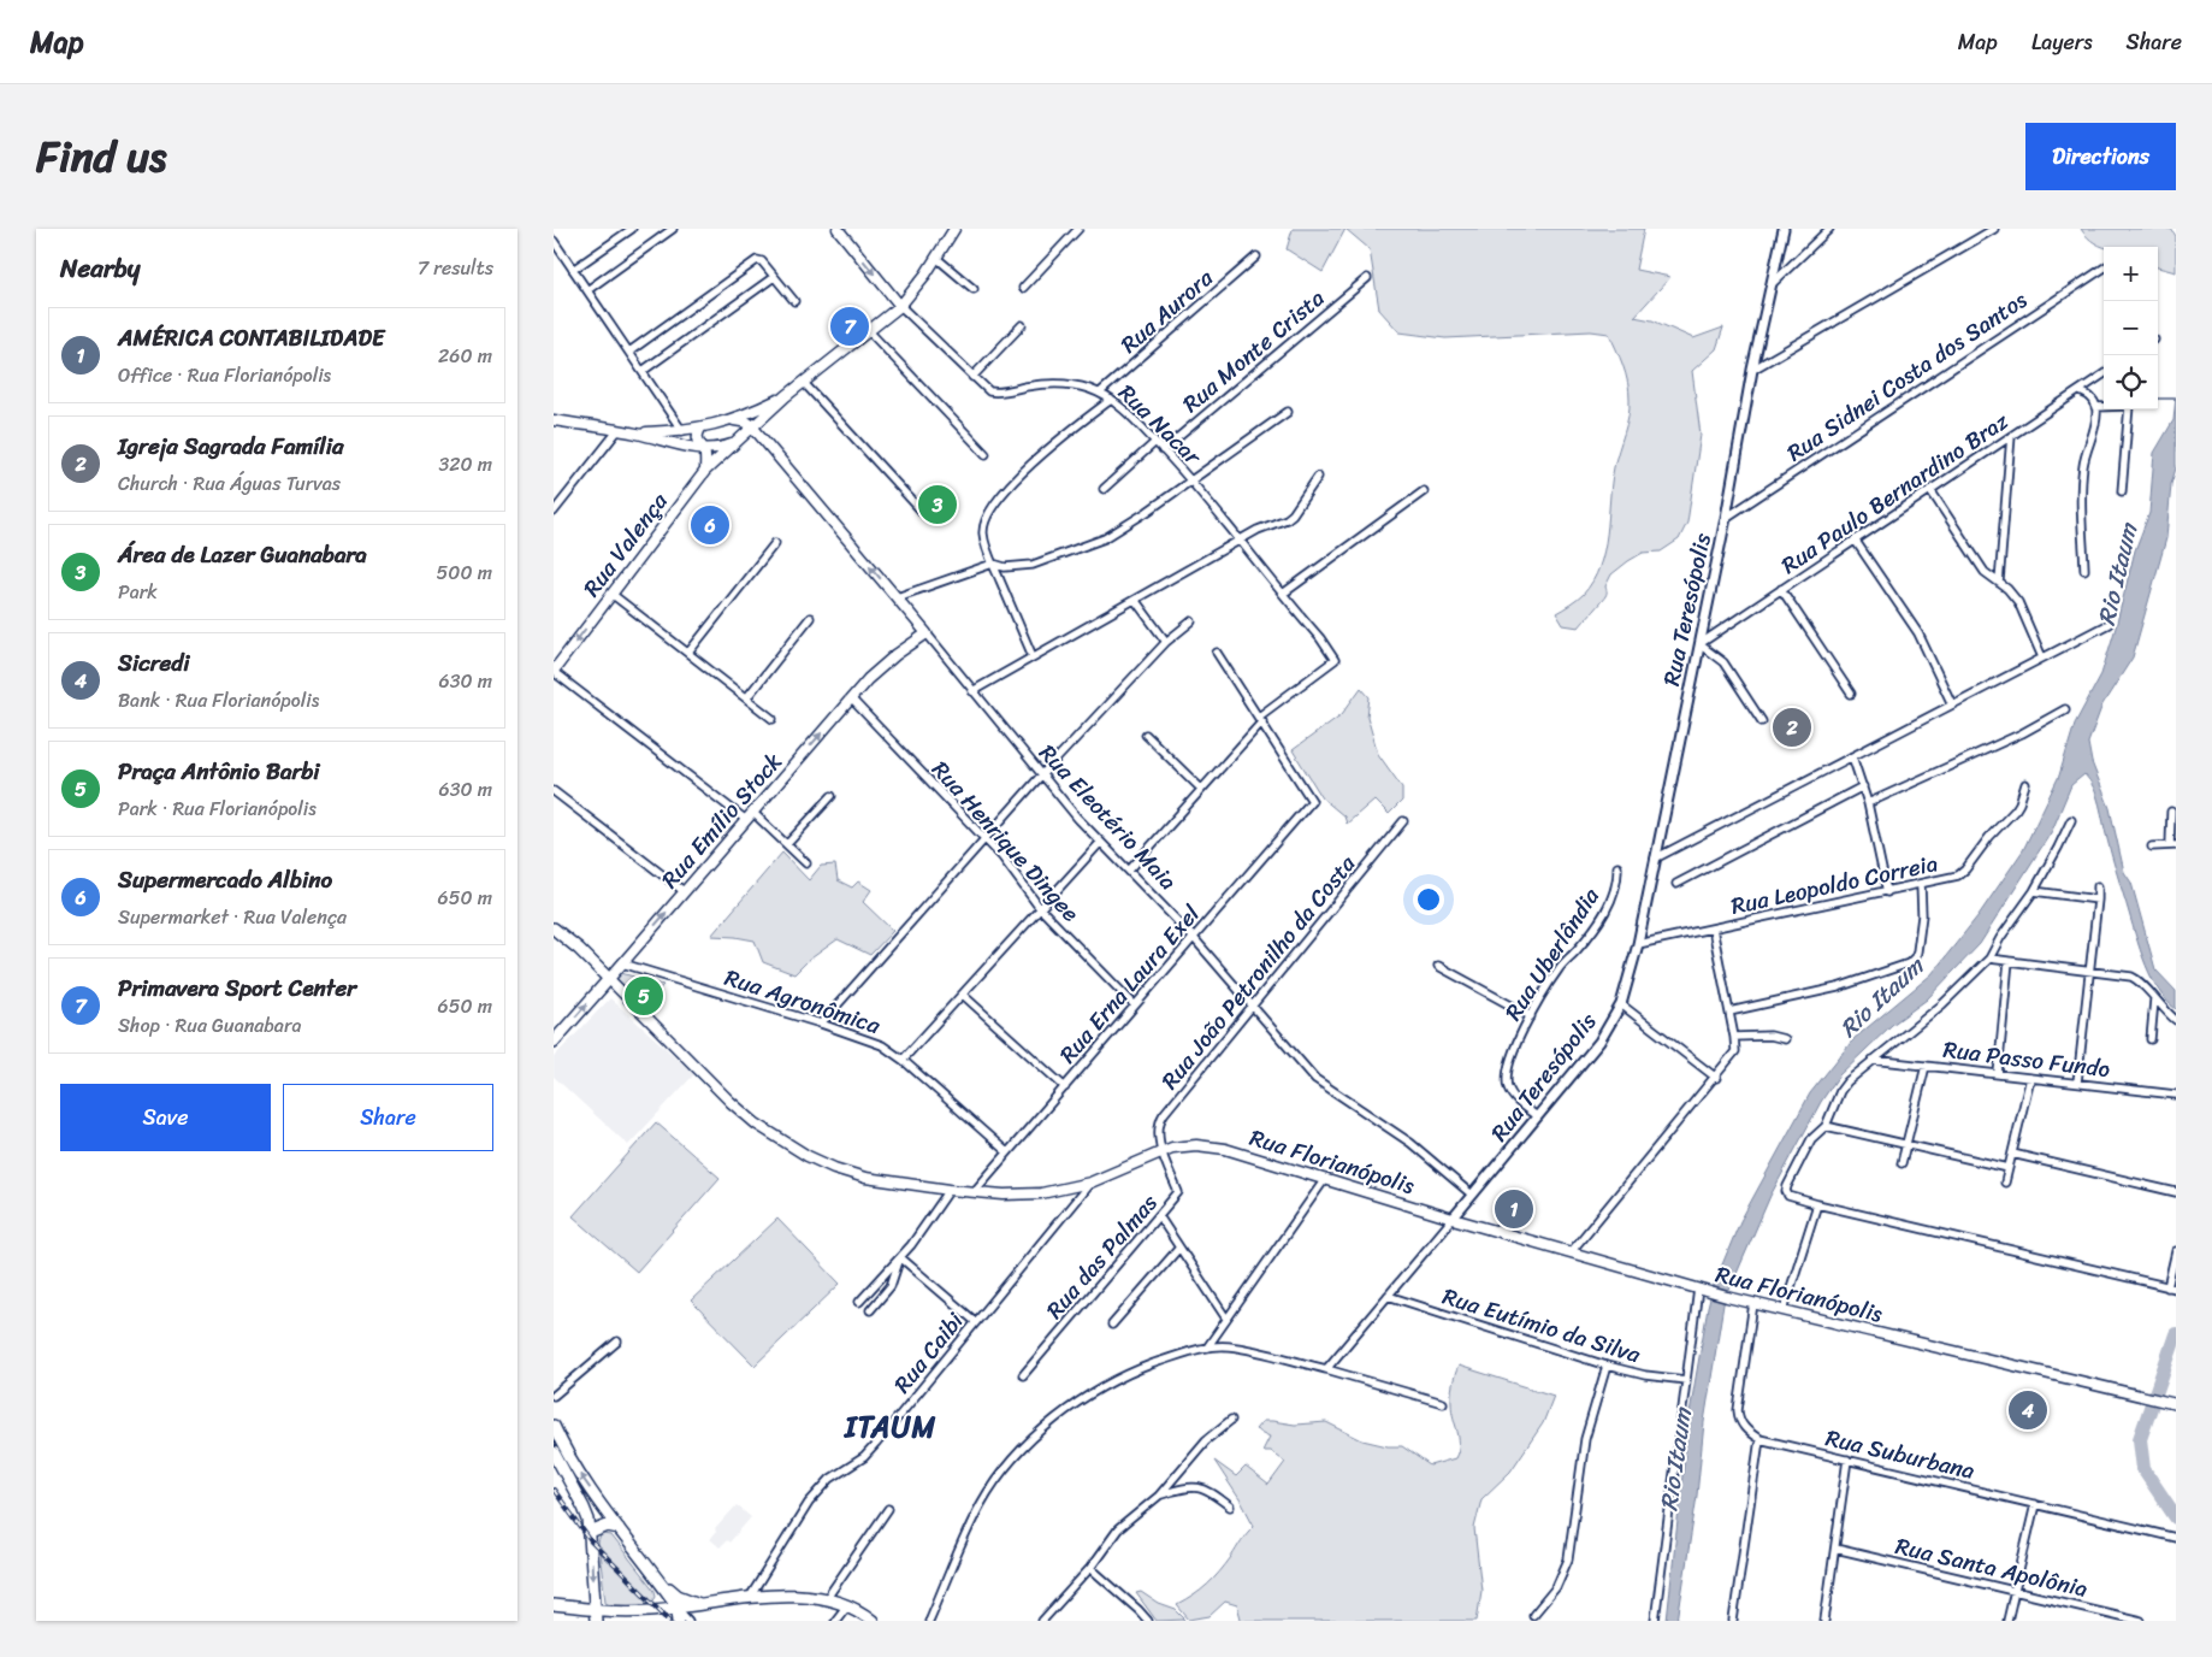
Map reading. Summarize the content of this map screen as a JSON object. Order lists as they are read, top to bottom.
{
  "streets": {
    "main road": [
      "Rua Nacar",
      "Rua Valença",
      "Rua Eleotério Maia",
      "Rua Emílio Stock",
      "Rua Florianópolis"
    ],
    "street": [
      "Rua Aurora",
      "Rua Monte Crista",
      "Rua Sidnei Costa dos Santos",
      "Rua Paulo Bernardino Braz",
      "Rua Teresópolis",
      "Rua Henrique Dingee",
      "Rua Leopoldo Correia",
      "Rua Uberlândia",
      "Rua João Petronilho da Costa",
      "Rua Erna Laura Exel",
      "Rua Agronômica",
      "Rua Passo Fundo",
      "Rua das Palmas",
      "Rua Eutímio da Silva",
      "Rua Caibi",
      "Rua Suburbana",
      "Rua Santa Apolônia"
    ]
  },
  "crossings": [
    ["Rua Aurora", "Rua Nacar"],
    ["Rua Monte Crista", "Rua Nacar"],
    ["Rua Sidnei Costa dos Santos", "Rua Teresópolis"],
    ["Rua Nacar", "Rua Erna Laura Exel"],
    ["Rua Paulo Bernardino Braz", "Rua Teresópolis"],
    ["Rua Valença", "Rua Eleotério Maia"],
    ["Rua Teresópolis", "Rua Eleotério Maia"],
    ["Rua Teresópolis", "Rua Leopoldo Correia"],
    ["Rua Teresópolis", "Rua Uberlândia"],
    ["Rua Teresópolis", "Rua Florianópolis"],
    ["Rua Teresópolis", "Rua Eutímio da Silva"],
    ["Rua Eleotério Maia", "Rua Emílio Stock"],
    ["Rua Eleotério Maia", "Rua João Petronilho da Costa"],
    ["Rua Eleotério Maia", "Rua Erna Laura Exel"],
    ["Rua Emílio Stock", "Rua Henrique Dingee"],
    ["Rua Emílio Stock", "Rua Agronômica"],
    ["Rua Emílio Stock", "Rua Florianópolis"],
    ["Rua Henrique Dingee", "Rua Erna Laura Exel"],
    ["Rua João Petronilho da Costa", "Rua Florianópolis"],
    ["Rua João Petronilho da Costa", "Rua das Palmas"],
    ["Rua Erna Laura Exel", "Rua Agronômica"],
    ["Rua Erna Laura Exel", "Rua Florianópolis"],
    ["Rua Florianópolis", "Rua das Palmas"],
    ["Rua Florianópolis", "Rua Caibi"]
  ],
  "one_way": ["Rua Emílio Stock"],
  "districts": ["ITAUM"],
  "water": ["Rio Itaum"],
  "page": {
    "header": "Map",
    "nav": ["Map", "Layers", "Share"],
    "title": "Find us",
    "buttons": [
      "Directions",
      ["Save", "Share"]
    ],
    "heading": ["Nearby", "7 results"],
    "map_buttons": ["+", "−"],
    "pins": [
      "7",
      "3",
      "6",
      "2",
      "5",
      "1",
      "4"
    ],
    "list": [
      {
        "mark": "1",
        "name": "AMÉRICA CONTABILIDADE",
        "note": "Office · Rua Florianópolis",
        "value": "260 m"
      },
      {
        "mark": "2",
        "name": "Igreja Sagrada Família",
        "note": "Church · Rua Águas Turvas",
        "value": "320 m"
      },
      {
        "mark": "3",
        "name": "Área de Lazer Guanabara",
        "note": "Park",
        "value": "500 m"
      },
      {
        "mark": "4",
        "name": "Sicredi",
        "note": "Bank · Rua Florianópolis",
        "value": "630 m"
      },
      {
        "mark": "5",
        "name": "Praça Antônio Barbi",
        "note": "Park · Rua Florianópolis",
        "value": "630 m"
      },
      {
        "mark": "6",
        "name": "Supermercado Albino",
        "note": "Supermarket · Rua Valença",
        "value": "650 m"
      },
      {
        "mark": "7",
        "name": "Primavera Sport Center",
        "note": "Shop · Rua Guanabara",
        "value": "650 m"
      }
    ]
  }
}
